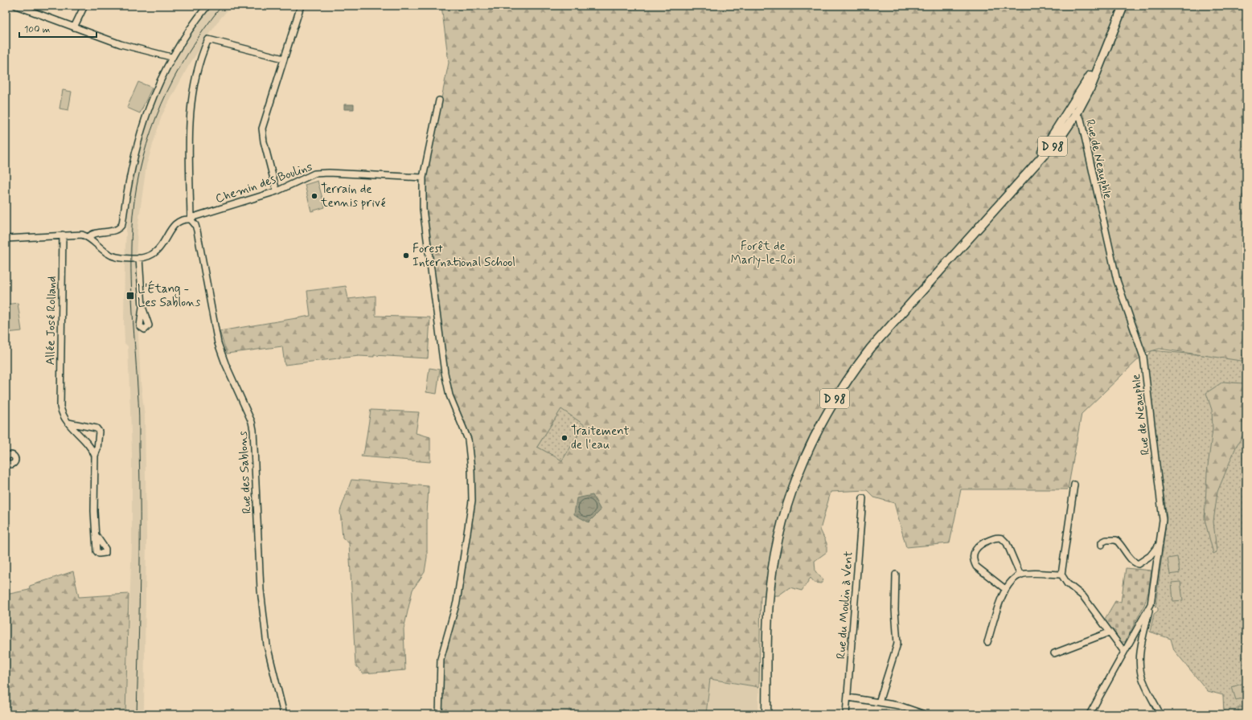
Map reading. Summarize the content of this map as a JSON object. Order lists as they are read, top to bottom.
{
  "streets": {
    "main road": ["D 98"],
    "street": [
      "Rue de Neauphle",
      "Chemin des Boulins",
      "Allée José Rolland",
      "Rue des Sablons",
      "Rue du Moulin à Vent"
    ]
  },
  "crossings": [
    ["D 98", "Rue de Neauphle"],
    ["Chemin des Boulins", "Rue des Sablons"]
  ],
  "parks": ["Forêt de Marly-le-Roi"],
  "places": {
    "other": ["Terrain de tennis privé", "Forest International School", "Traitement de l'eau"],
    "transit": ["L'Étang - Les Sablons"]
  },
  "scale_bar": "100 m"
}
